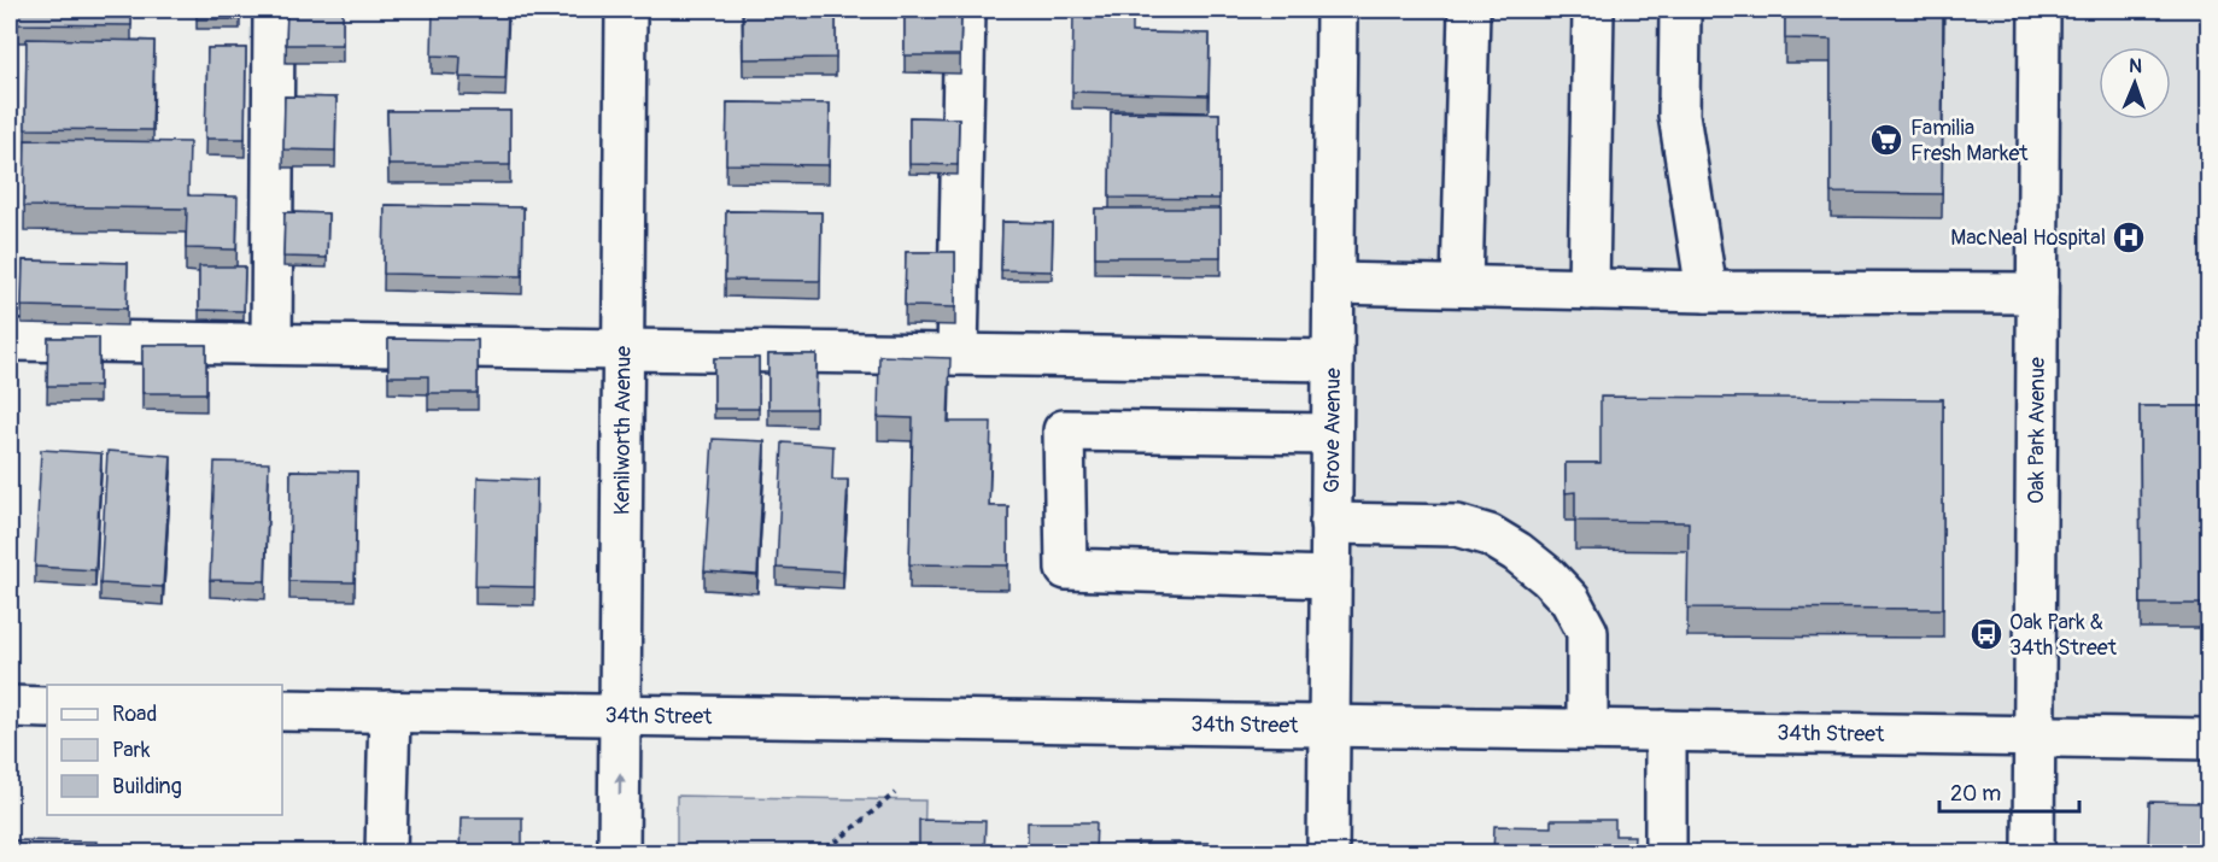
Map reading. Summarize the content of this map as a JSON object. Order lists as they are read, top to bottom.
{
  "streets": {
    "street": [
      "Oak Park Avenue",
      "Kenilworth Avenue",
      "Grove Avenue",
      "34th Street"
    ]
  },
  "crossings": [
    ["Oak Park Avenue", "34th Street"],
    ["Kenilworth Avenue", "34th Street"],
    ["Grove Avenue", "34th Street"]
  ],
  "places": {
    "supermarket": ["Familia Fresh Market"],
    "hospital": ["MacNeal Hospital"],
    "bus stop": ["Oak Park & 34th Street"]
  },
  "legend": ["Road", "Park", "Building"],
  "scale_bar": "20 m",
  "north": "top"
}
